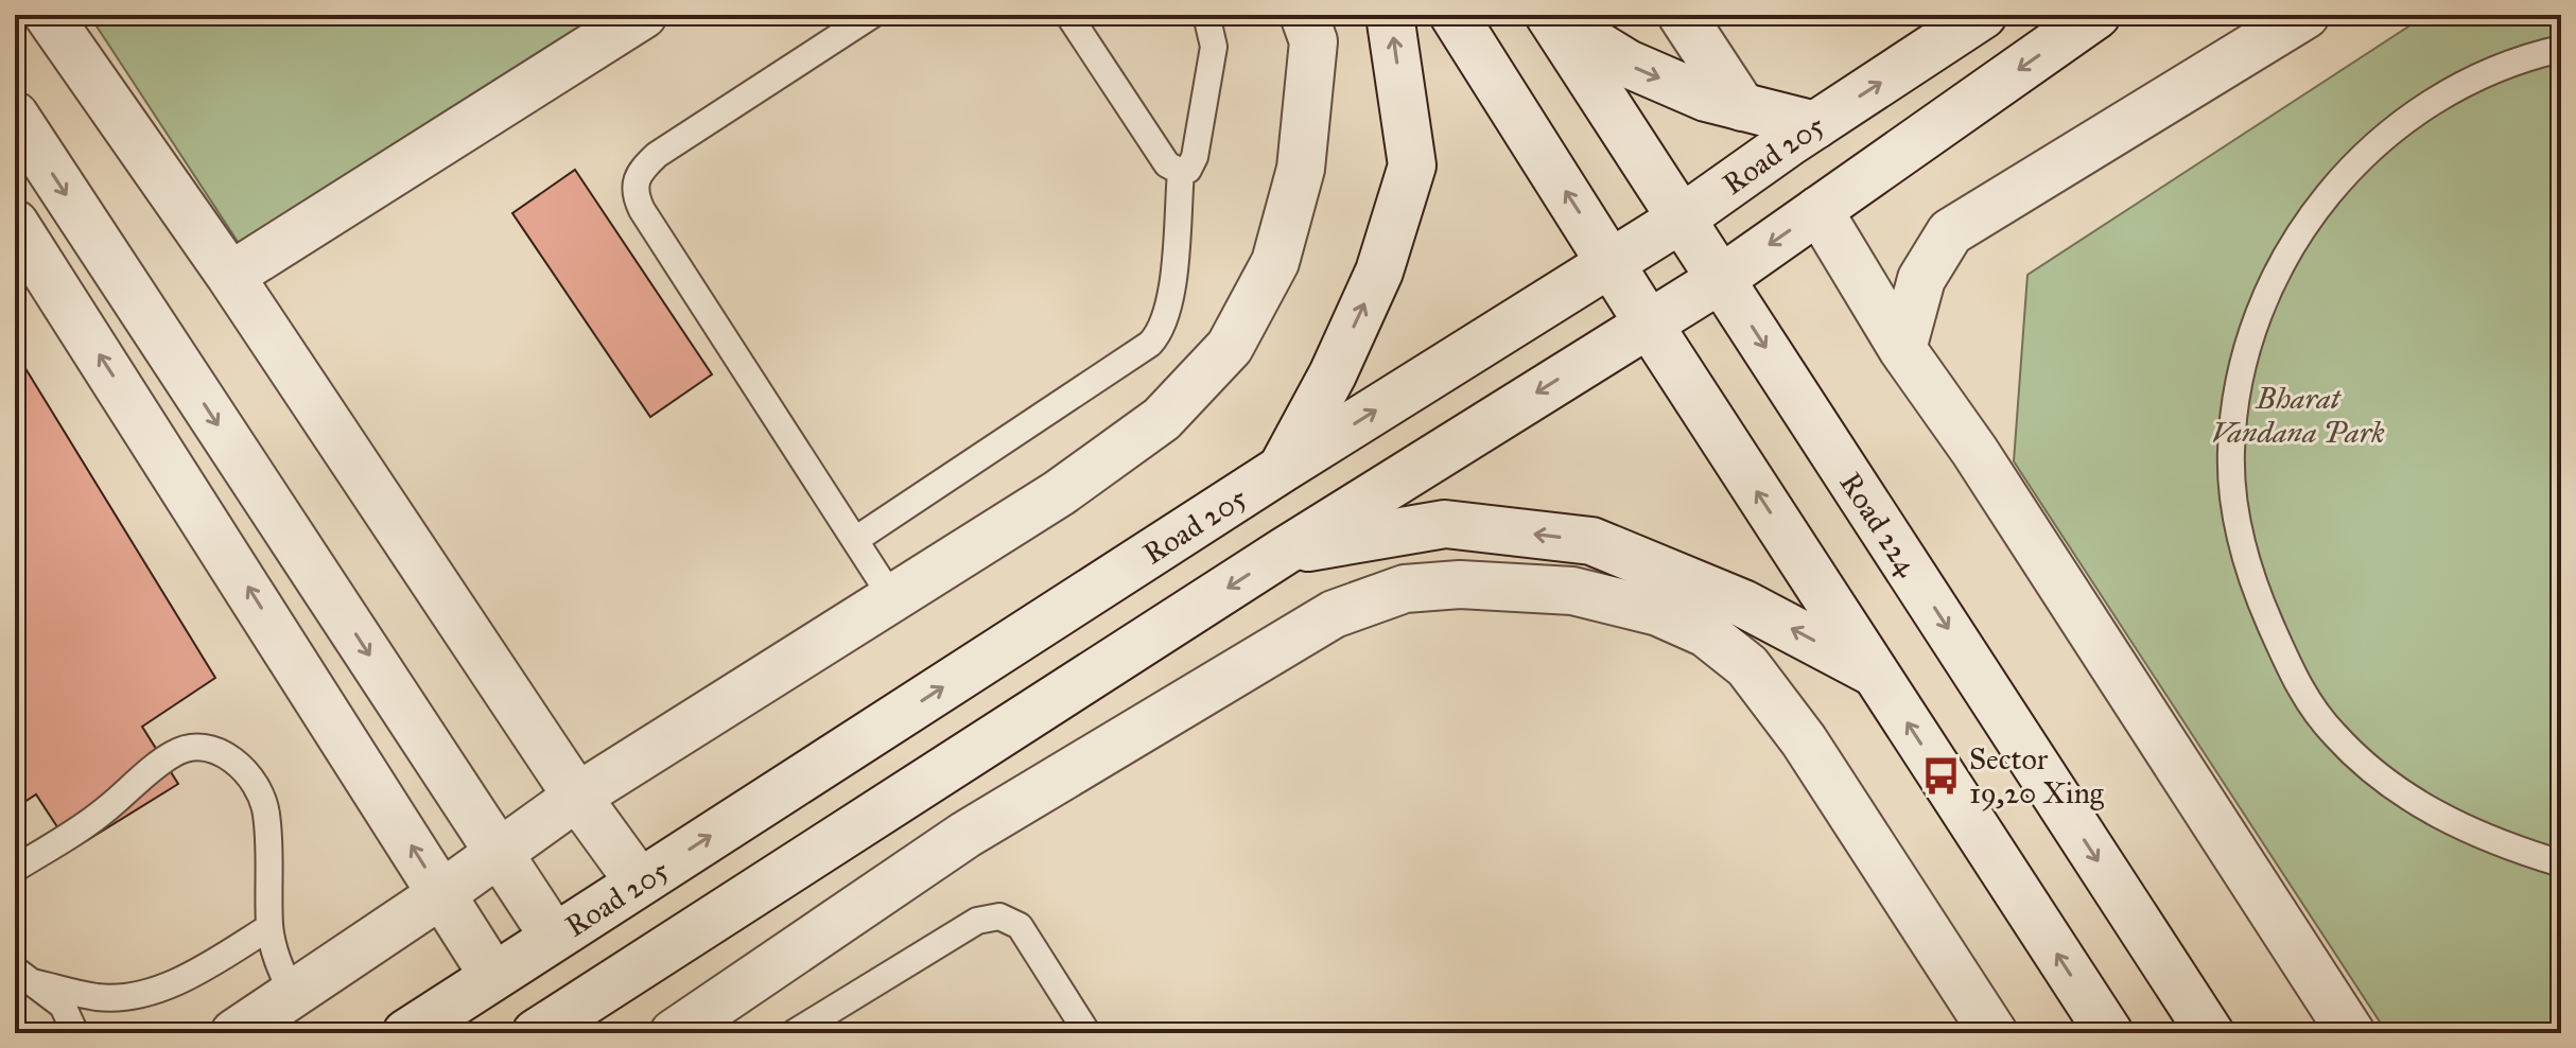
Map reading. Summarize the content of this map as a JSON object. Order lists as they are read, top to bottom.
{
  "streets": {
    "street": ["Road 205", "Road 224"]
  },
  "crossings": [
    ["Road 205", "Road 224"]
  ],
  "parks": ["Bharat Vandana Park"],
  "places": {
    "bus stop": ["Sector 19,20 Xing"]
  }
}
